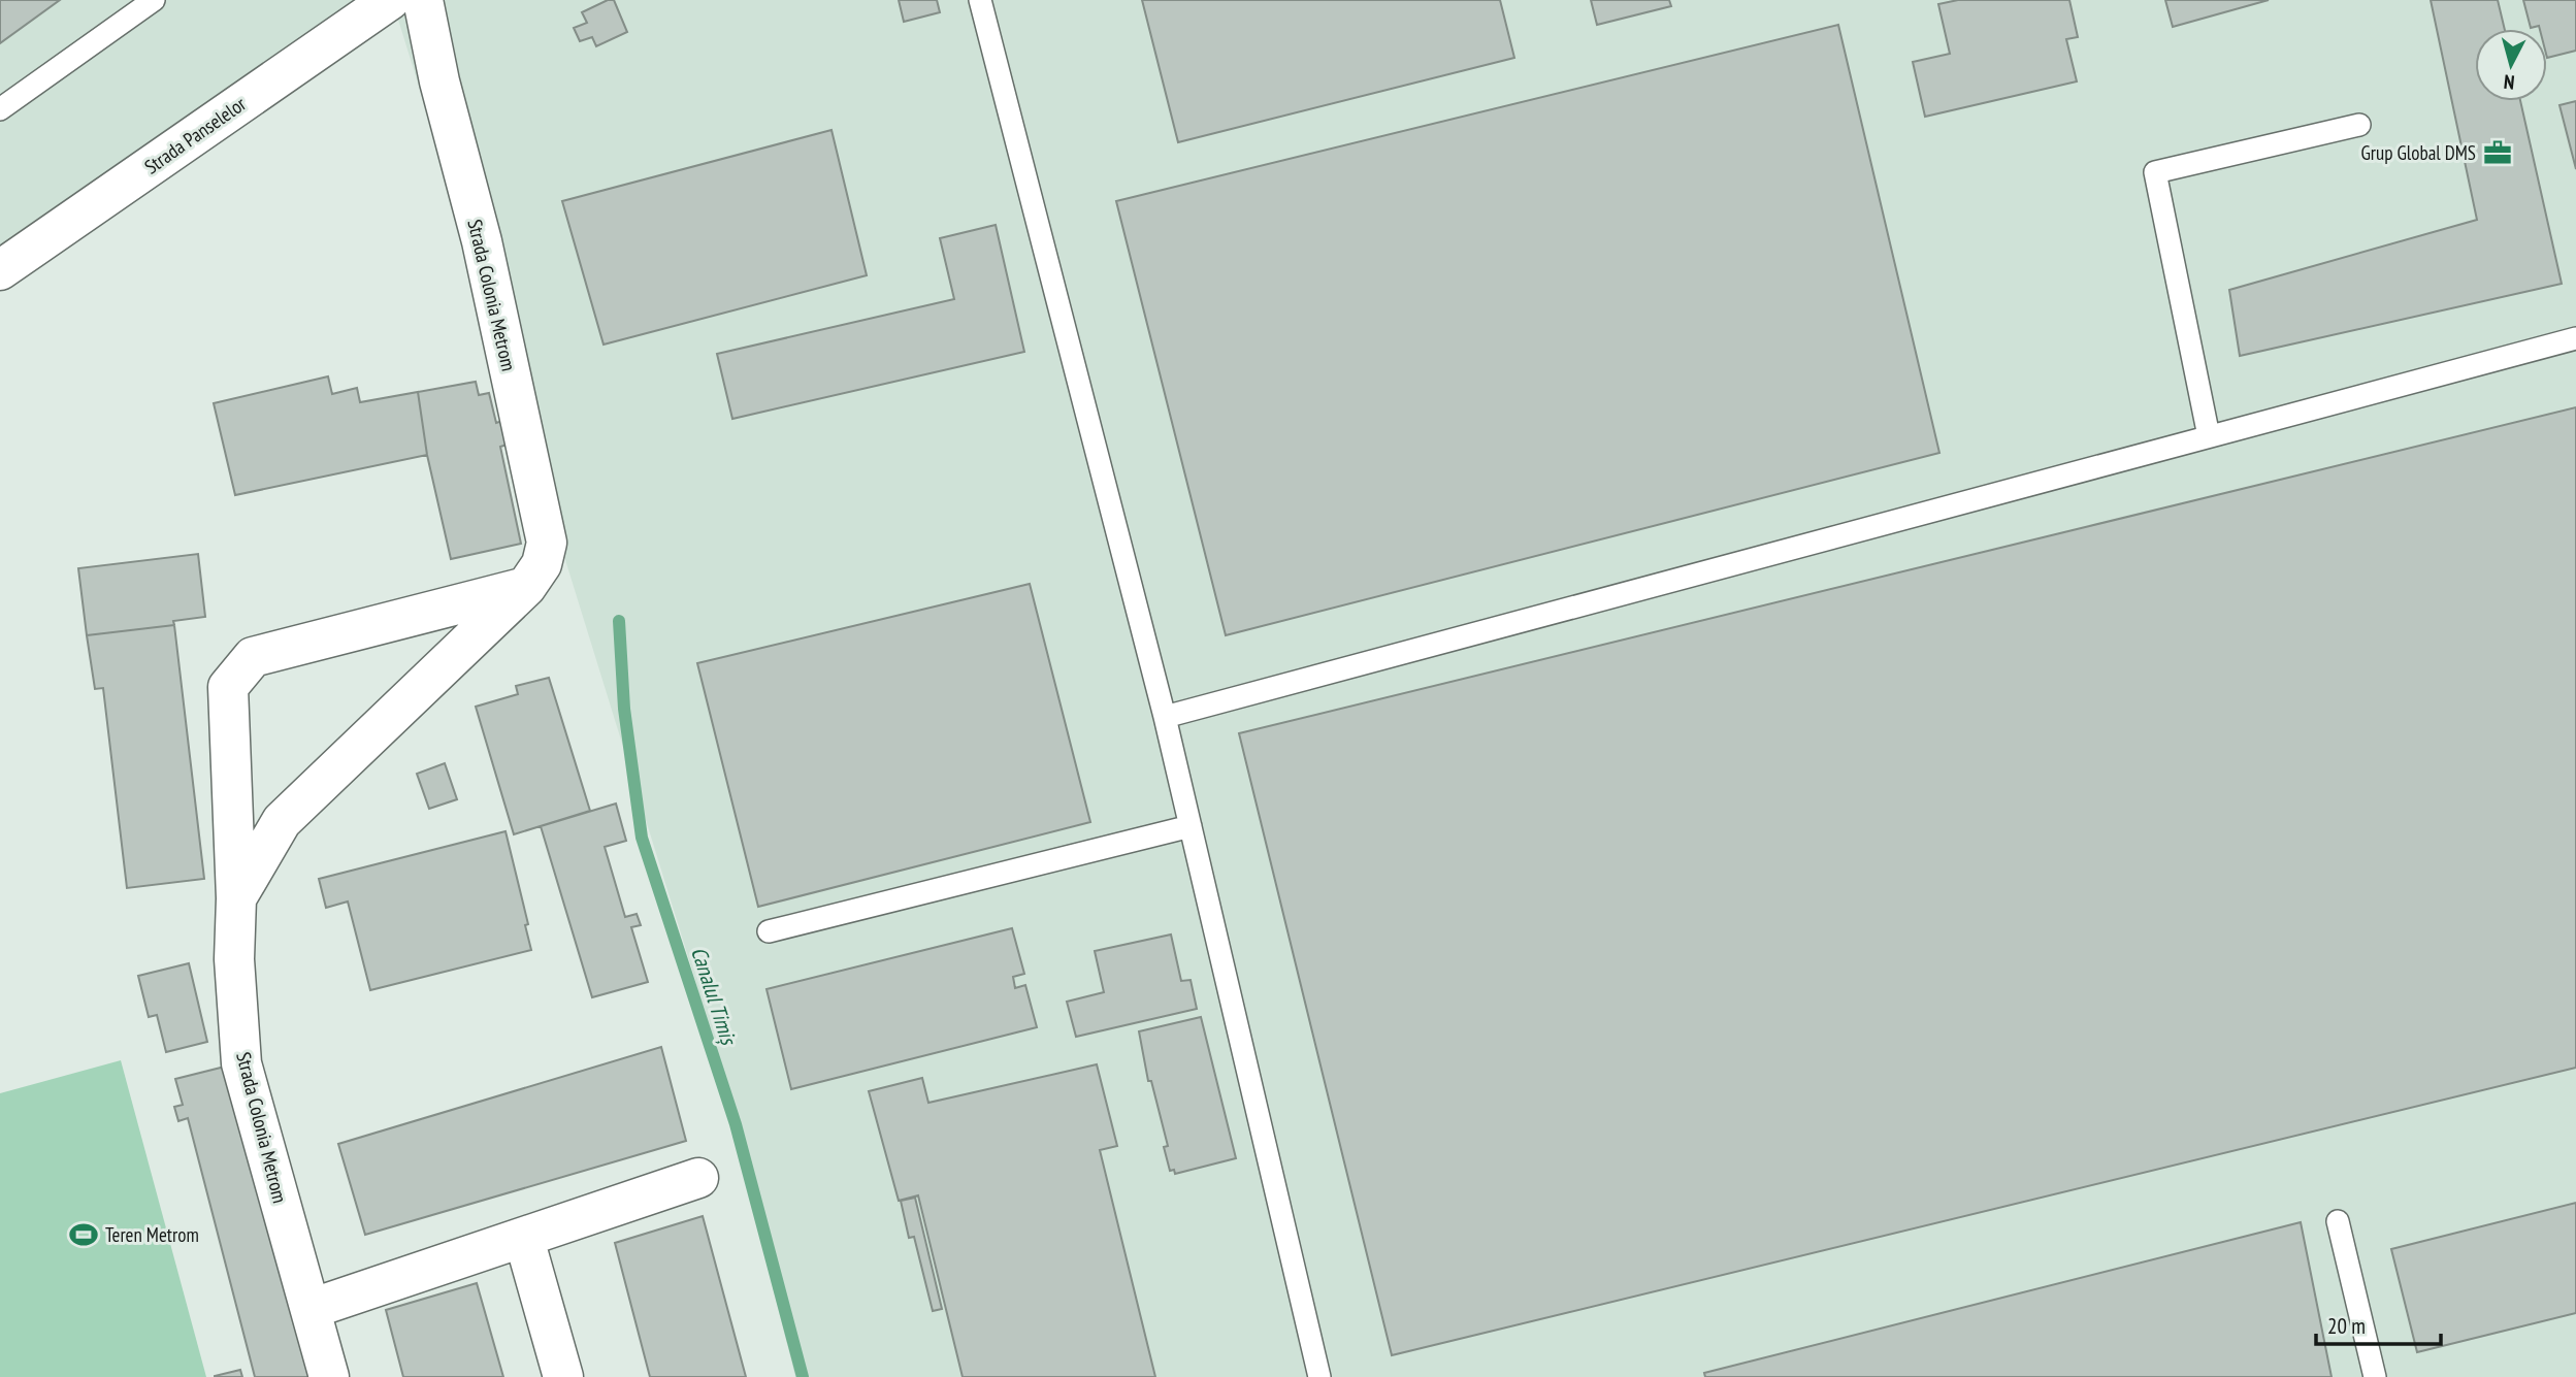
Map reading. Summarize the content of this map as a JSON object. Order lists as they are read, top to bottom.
{
  "streets": {
    "street": ["Strada Panselelor", "Strada Colonia Metrom"]
  },
  "water": ["Canalul Timiș"],
  "places": {
    "office": ["Grup Global DMS"],
    "sports": ["Teren Metrom"]
  },
  "scale_bar": "20 m",
  "north": "bottom"
}
